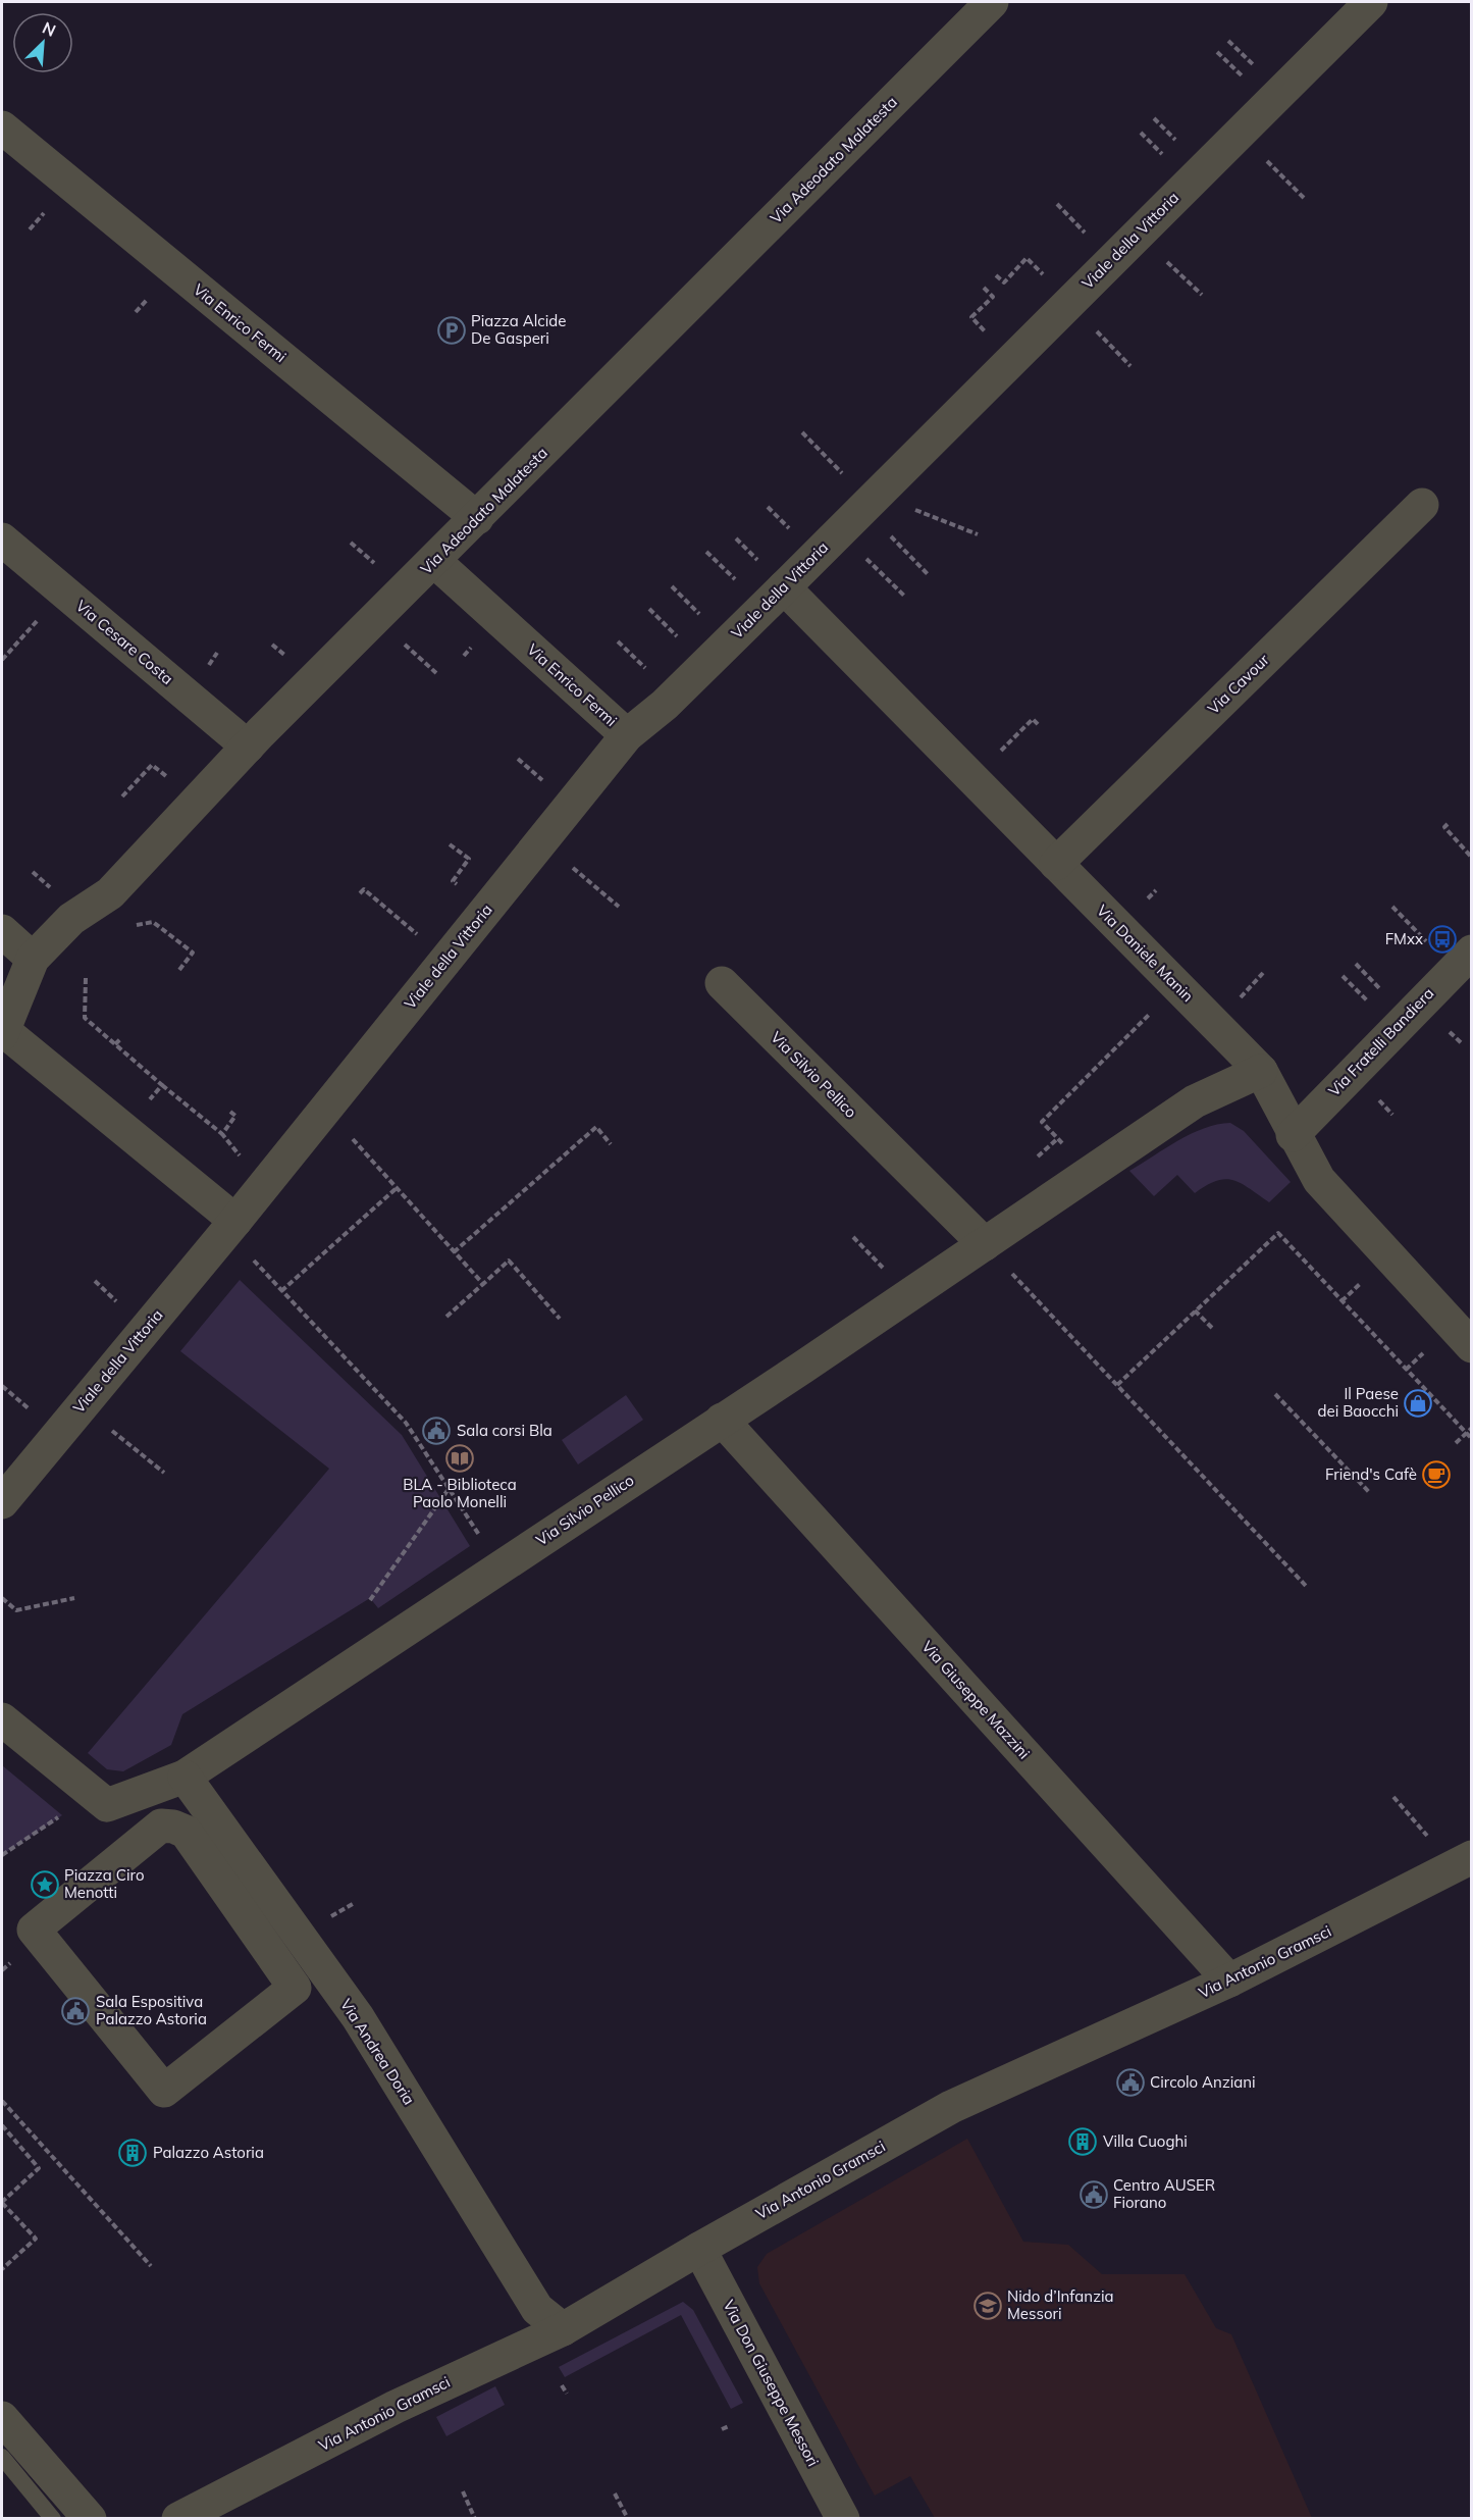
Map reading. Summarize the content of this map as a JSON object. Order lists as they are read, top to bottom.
{
  "streets": {
    "street": [
      "Via Adeodato Malatesta",
      "Viale della Vittoria",
      "Via Enrico Fermi",
      "Via Cesare Costa",
      "Via Cavour",
      "Via Daniele Manin",
      "Via Fratelli Bandiera",
      "Via Silvio Pellico",
      "Via Giuseppe Mazzini",
      "Via Antonio Gramsci",
      "Via Andrea Doria",
      "Via Don Giuseppe Messori"
    ]
  },
  "crossings": [
    ["Via Adeodato Malatesta", "Via Enrico Fermi"],
    ["Via Adeodato Malatesta", "Via Cesare Costa"],
    ["Viale della Vittoria", "Via Enrico Fermi"],
    ["Viale della Vittoria", "Via Daniele Manin"],
    ["Via Cavour", "Via Daniele Manin"],
    ["Via Daniele Manin", "Via Fratelli Bandiera"],
    ["Via Daniele Manin", "Via Silvio Pellico"],
    ["Via Silvio Pellico", "Via Giuseppe Mazzini"],
    ["Via Silvio Pellico", "Via Andrea Doria"],
    ["Via Giuseppe Mazzini", "Via Antonio Gramsci"],
    ["Via Antonio Gramsci", "Via Andrea Doria"],
    ["Via Antonio Gramsci", "Via Don Giuseppe Messori"]
  ],
  "places": {
    "parking": ["Piazza Alcide De Gasperi"],
    "bus stop": ["FMxx"],
    "shop": ["Il Paese dei Baocchi"],
    "public building": [
      "Sala corsi Bla",
      "Sala Espositiva Palazzo Astoria",
      "Circolo Anziani",
      "Centro AUSER Fiorano"
    ],
    "library": ["BLA - Biblioteca Paolo Monelli"],
    "cafe": ["Friend's Cafè"],
    "place": ["Piazza Ciro Menotti"],
    "building": ["Villa Cuoghi", "Palazzo Astoria"],
    "school or university": ["Nido d’Infanzia Messori"]
  },
  "north": "top right"
}
